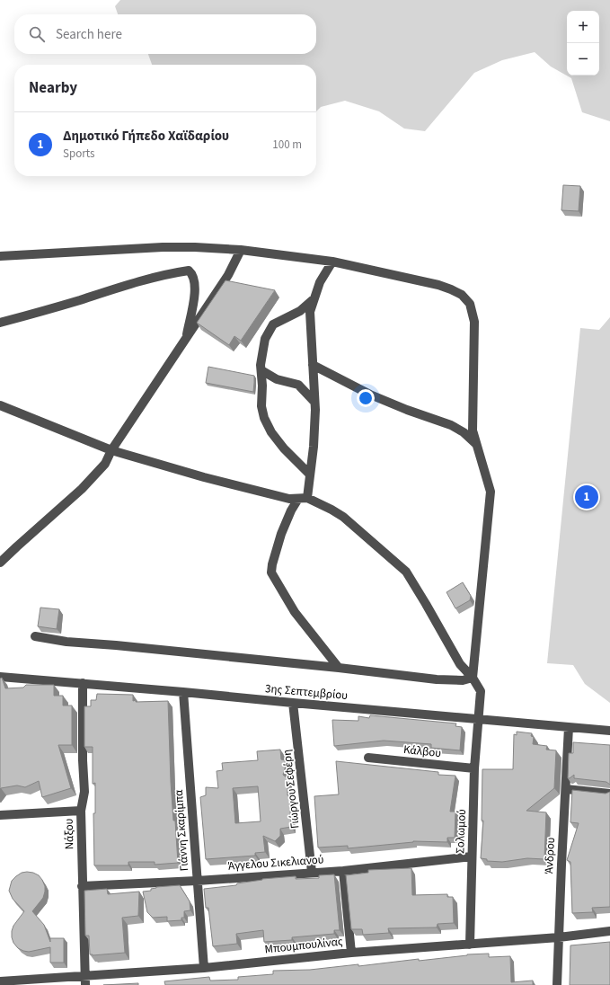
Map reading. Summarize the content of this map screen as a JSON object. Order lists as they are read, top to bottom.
{
  "streets": {
    "street": [
      "3ης Σεπτεμβρίου",
      "Κάλβου",
      "Γιώργου Σεφέρη",
      "Γιάννη Σκαρίμπα",
      "Σολωμού",
      "Νάξου",
      "Άνδρου",
      "Άγγελου Σικελιανού",
      "Μπουμπουλίνας"
    ]
  },
  "crossings": [
    ["3ης Σεπτεμβρίου", "Γιώργου Σεφέρη"],
    ["3ης Σεπτεμβρίου", "Γιάννη Σκαρίμπα"],
    ["3ης Σεπτεμβρίου", "Σολωμού"],
    ["3ης Σεπτεμβρίου", "Νάξου"],
    ["3ης Σεπτεμβρίου", "Άνδρου"],
    ["Κάλβου", "Σολωμού"],
    ["Γιώργου Σεφέρη", "Άγγελου Σικελιανού"],
    ["Γιάννη Σκαρίμπα", "Άγγελου Σικελιανού"],
    ["Γιάννη Σκαρίμπα", "Μπουμπουλίνας"],
    ["Σολωμού", "Άγγελου Σικελιανού"],
    ["Σολωμού", "Μπουμπουλίνας"],
    ["Νάξου", "Άγγελου Σικελιανού"],
    ["Νάξου", "Μπουμπουλίνας"],
    ["Άνδρου", "Μπουμπουλίνας"]
  ],
  "page": {
    "map_buttons": ["+", "−"],
    "search": "Search here",
    "heading": "Nearby",
    "list": [
      {
        "mark": "1",
        "name": "Δημοτικό Γήπεδο Χαϊδαρίου",
        "note": "Sports",
        "value": "100 m"
      }
    ],
    "pins": "1"
  }
}
